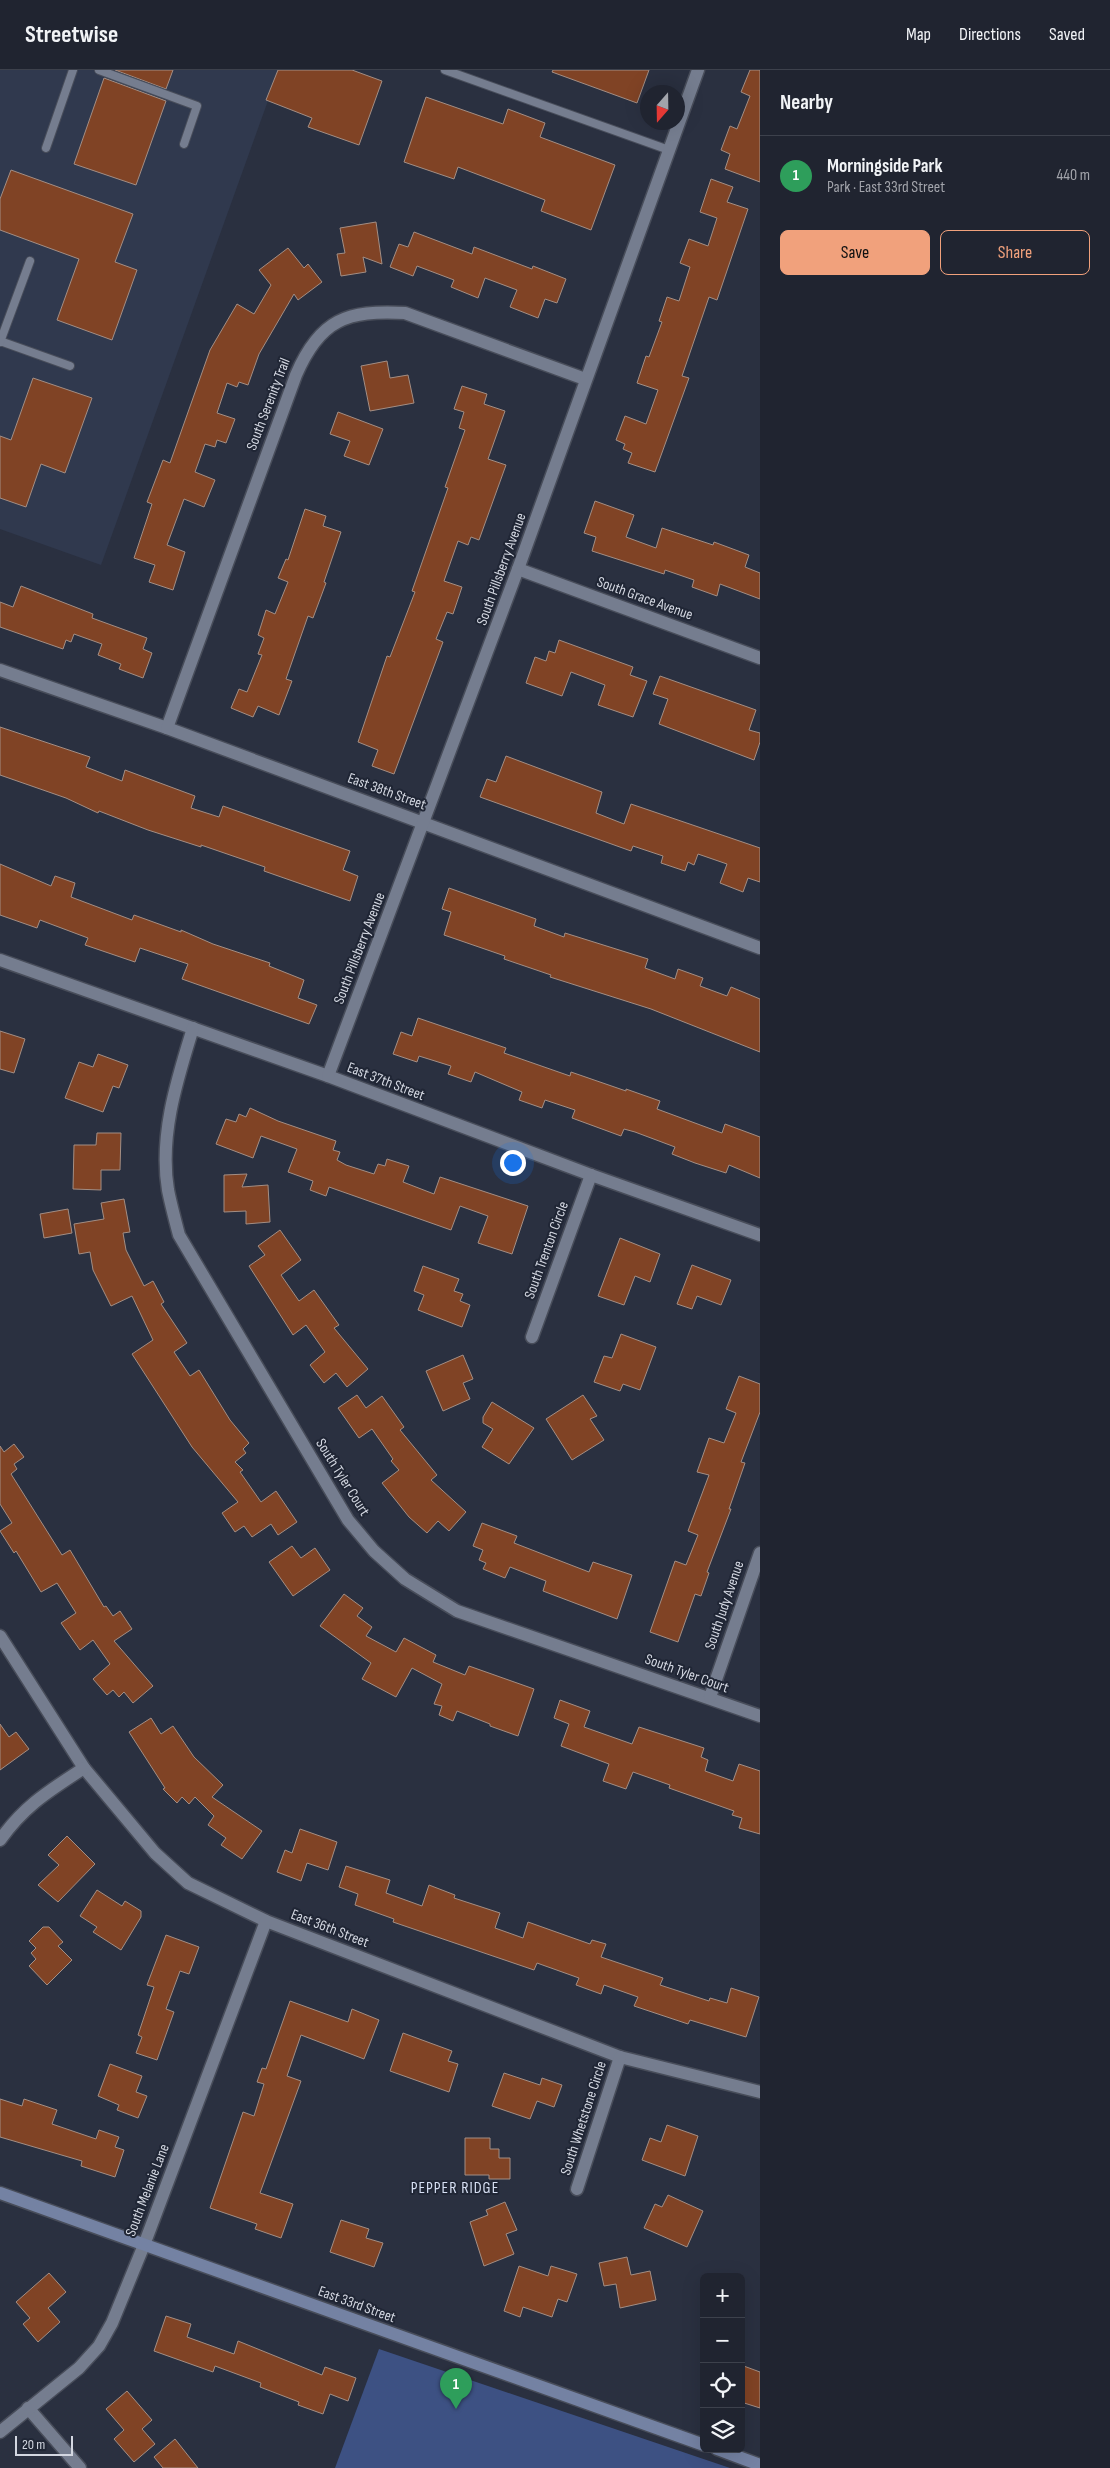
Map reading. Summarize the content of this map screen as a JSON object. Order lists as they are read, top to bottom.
{
  "streets": {
    "street": [
      "South Serenity Trail",
      "South Pillsberry Avenue",
      "South Grace Avenue",
      "East 38th Street",
      "East 37th Street",
      "South Trenton Circle",
      "South Tyler Court",
      "South Judy Avenue",
      "East 36th Street",
      "South Whetstone Circle",
      "South Melanie Lane",
      "East 33rd Street"
    ]
  },
  "crossings": [
    ["South Serenity Trail", "South Pillsberry Avenue"],
    ["South Serenity Trail", "East 38th Street"],
    ["South Pillsberry Avenue", "South Grace Avenue"],
    ["South Pillsberry Avenue", "East 38th Street"],
    ["South Pillsberry Avenue", "East 37th Street"],
    ["East 37th Street", "South Trenton Circle"],
    ["East 37th Street", "South Tyler Court"],
    ["South Tyler Court", "South Judy Avenue"],
    ["East 36th Street", "South Whetstone Circle"],
    ["East 36th Street", "South Melanie Lane"],
    ["South Melanie Lane", "East 33rd Street"]
  ],
  "districts": ["PEPPER RIDGE"],
  "scale_bar": "20 m",
  "north": "bottom",
  "page": {
    "header": "Streetwise",
    "nav": ["Map", "Directions", "Saved"],
    "heading": "Nearby",
    "list": [
      {
        "mark": "1",
        "name": "Morningside Park",
        "note": "Park · East 33rd Street",
        "value": "440 m"
      }
    ],
    "buttons": ["Save", "Share"],
    "map_buttons": ["+", "−"],
    "pins": "1",
    "scale": "20 m"
  }
}
